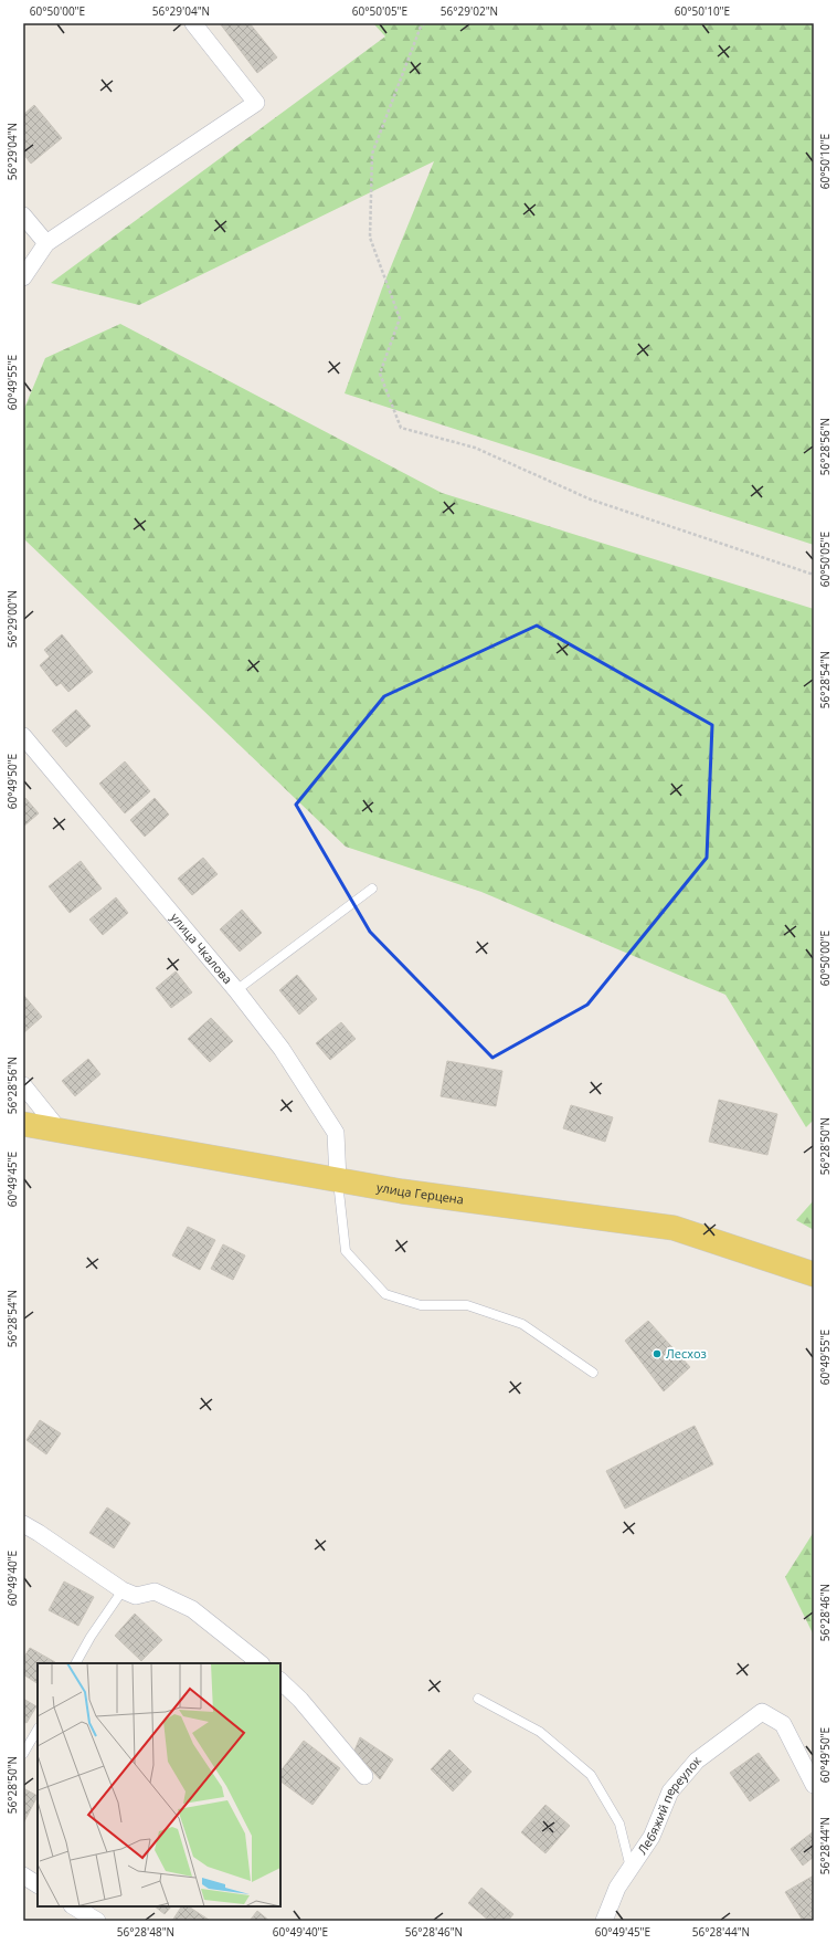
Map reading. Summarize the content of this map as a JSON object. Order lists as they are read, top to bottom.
{
  "streets": {
    "main road": ["улица Герцена"],
    "street": ["улица Чкалова", "Лебяжий переулок"]
  },
  "crossings": [
    ["улица Чкалова", "улица Герцена"]
  ],
  "places": ["Лесхоз"],
  "coordinates": [
    "60°50'00\"E",
    "56°29'04\"N",
    "60°50'05\"E",
    "56°29'02\"N",
    "60°50'10\"E",
    "60°49'55\"E",
    "56°28'56\"N",
    "56°29'00\"N",
    "56°28'54\"N",
    "60°49'50\"E",
    "56°28'50\"N",
    "60°49'45\"E",
    "60°49'40\"E",
    "56°28'46\"N",
    "56°28'44\"N",
    "56°28'48\"N"
  ]
}
